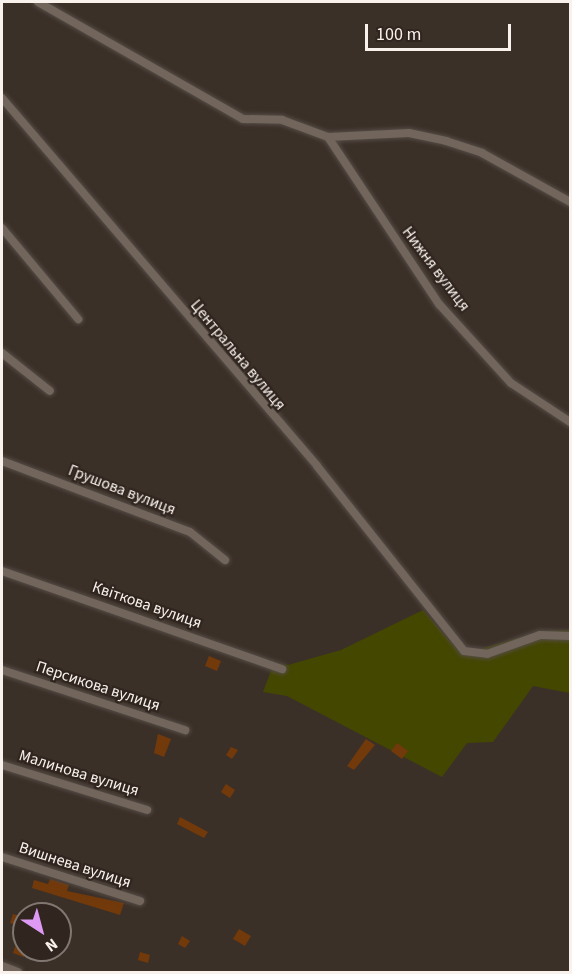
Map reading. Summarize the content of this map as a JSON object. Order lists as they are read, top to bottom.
{
  "streets": {
    "street": [
      "Нижня вулиця",
      "Центральна вулиця",
      "Грушова вулиця",
      "Квіткова вулиця",
      "Персикова вулиця",
      "Малинова вулиця",
      "Вишнева вулиця"
    ]
  },
  "scale_bar": "100 m",
  "north": "bottom right"
}
